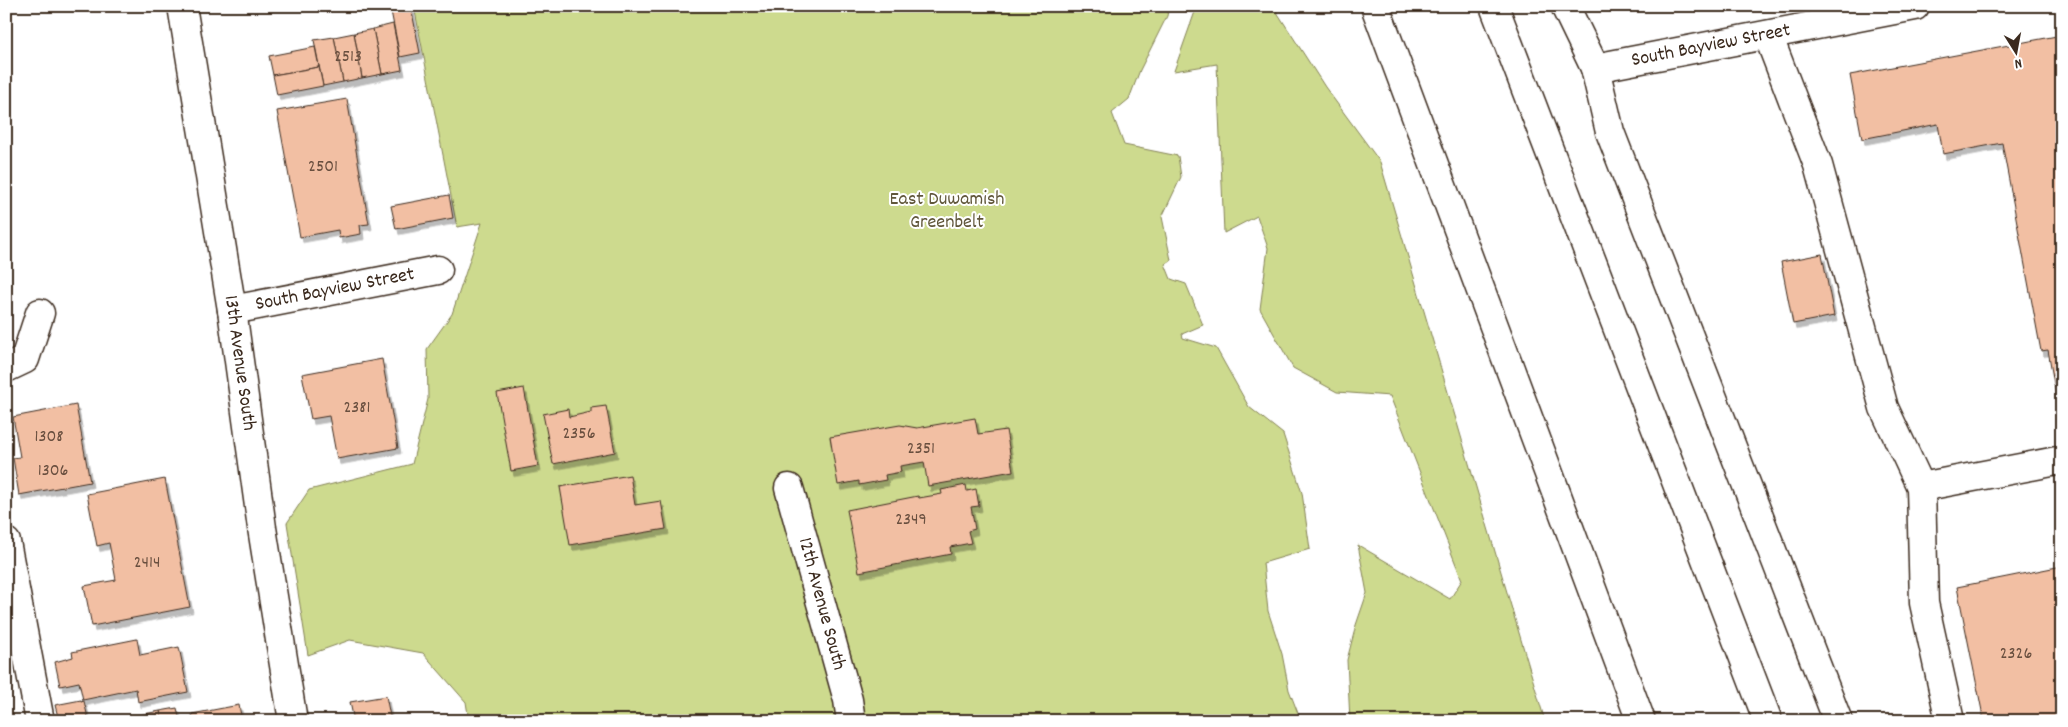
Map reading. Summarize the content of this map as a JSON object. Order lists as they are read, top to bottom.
{
  "streets": {
    "main road": ["South Bayview Street", "13th Avenue South", "12th Avenue South"]
  },
  "crossings": [
    ["South Bayview Street", "13th Avenue South"]
  ],
  "parks": ["East Duwamish Greenbelt"],
  "house_numbers": [
    "2513",
    "2501",
    "2381",
    "2356",
    "1308",
    "2351",
    "1306",
    "2349",
    "2414",
    "2326"
  ],
  "north": "bottom"
}
